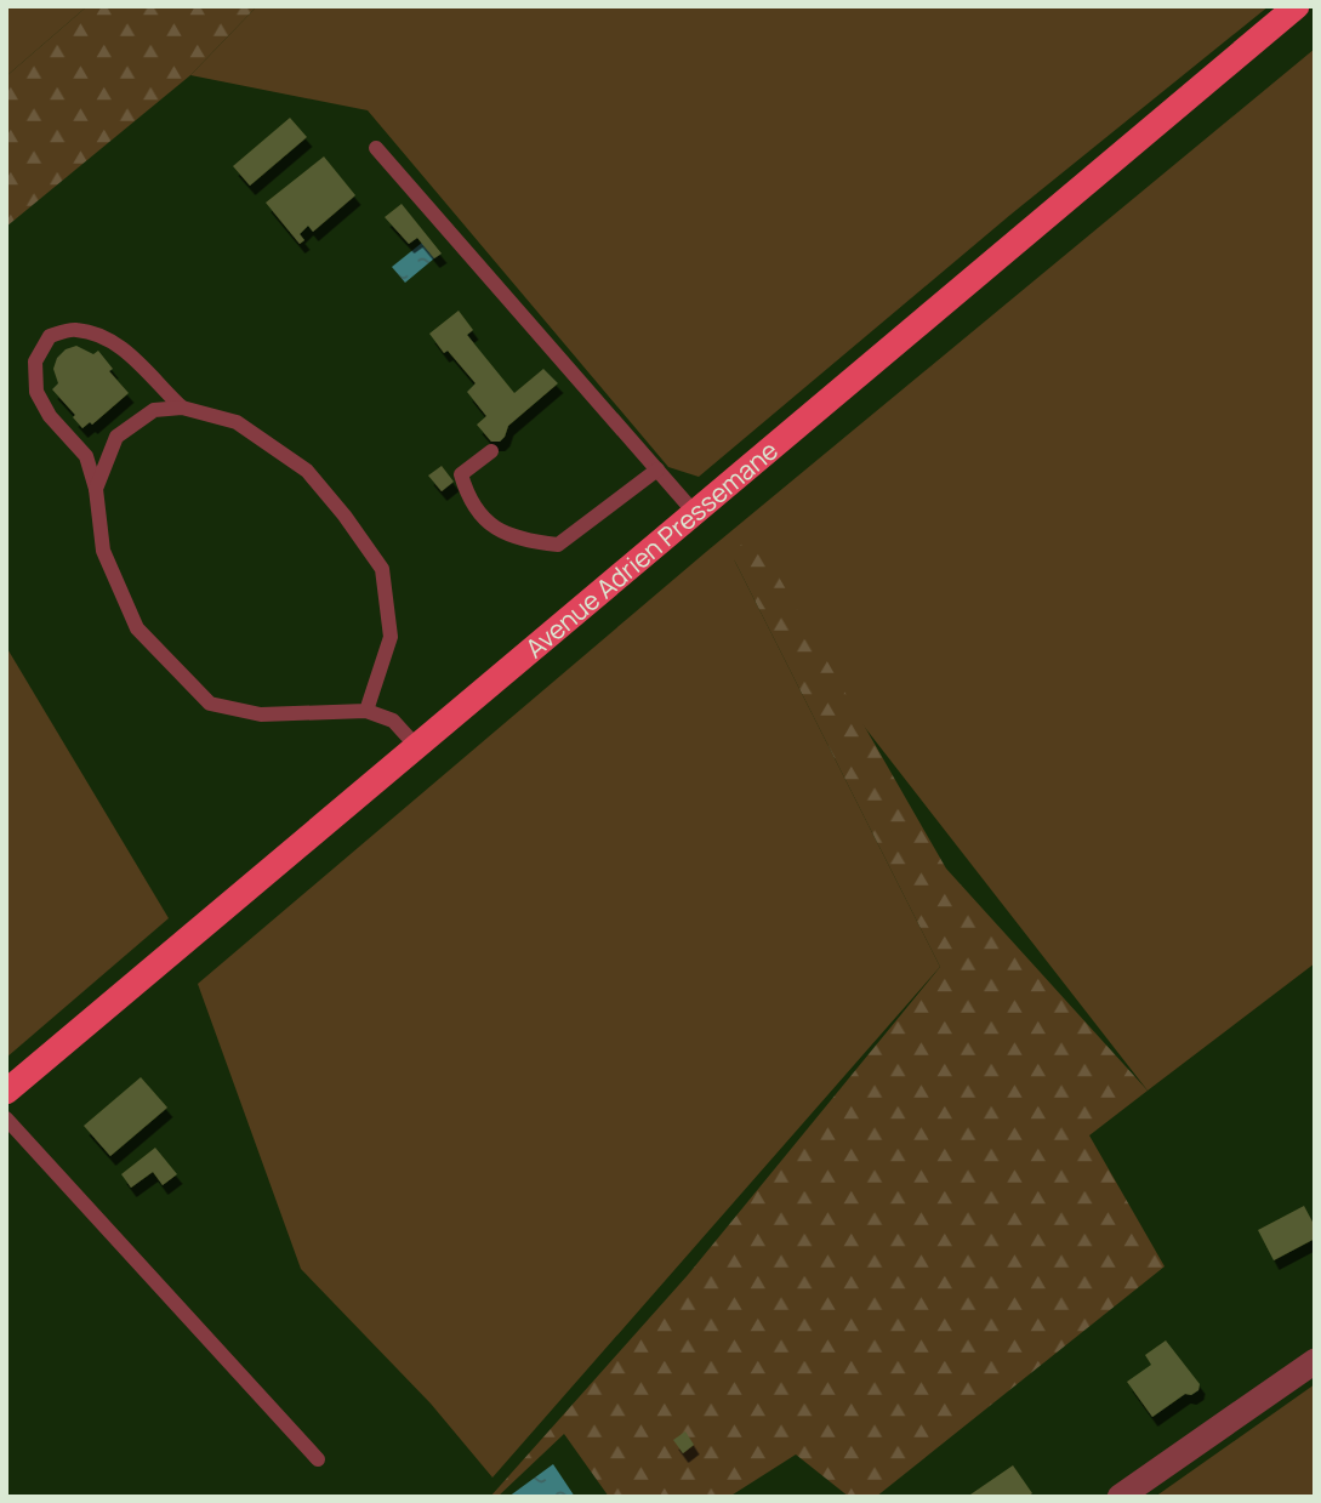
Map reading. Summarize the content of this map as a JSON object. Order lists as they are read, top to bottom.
{
  "streets": {
    "main road": ["Avenue Adrien Pressemane"]
  }
}
